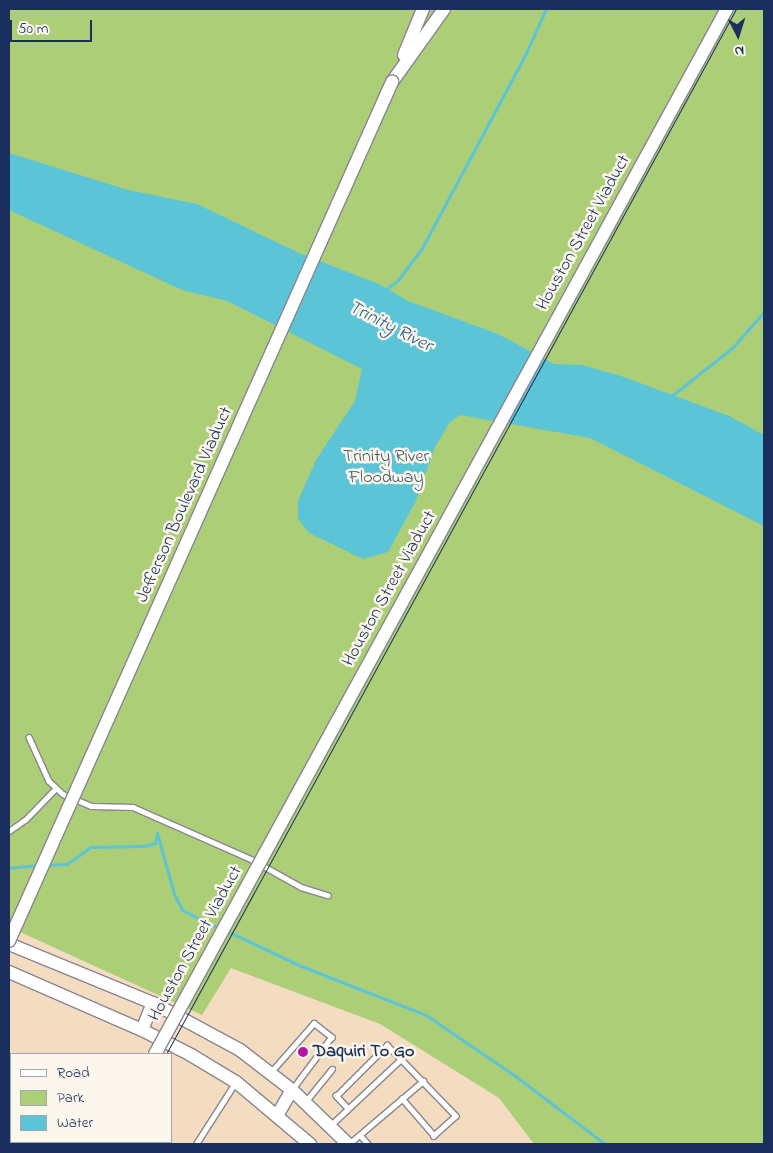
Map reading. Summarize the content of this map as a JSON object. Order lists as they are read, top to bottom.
{
  "streets": {
    "main road": ["Houston Street Viaduct", "Jefferson Boulevard Viaduct"]
  },
  "water": ["Trinity River"],
  "parks": ["Trinity River Floodway"],
  "places": ["Daquiri To Go"],
  "legend": ["Road", "Park", "Water"],
  "scale_bar": "50 m",
  "north": "bottom"
}
